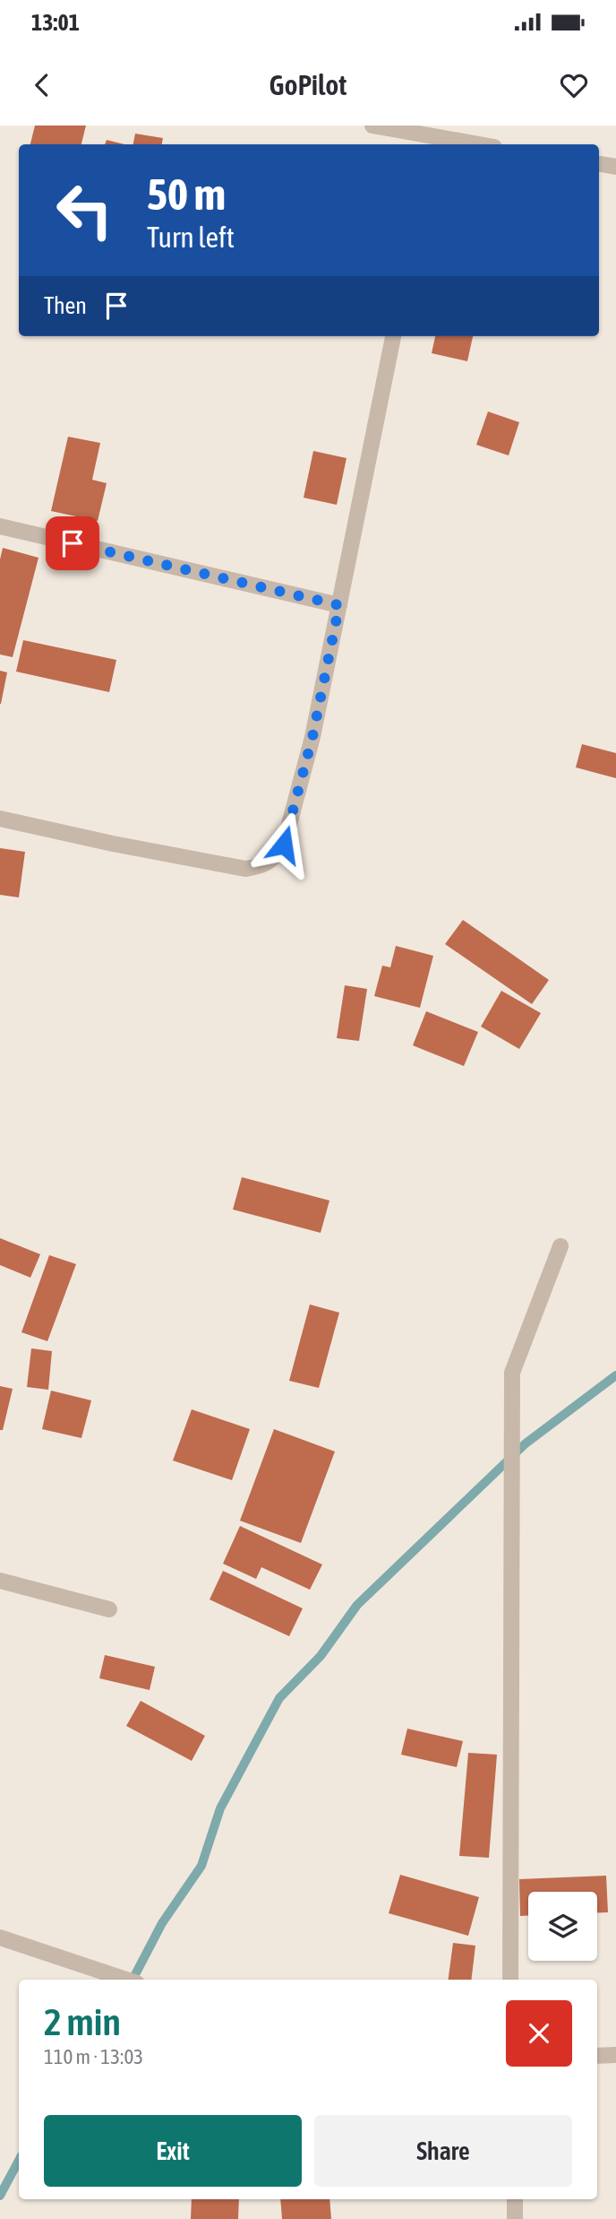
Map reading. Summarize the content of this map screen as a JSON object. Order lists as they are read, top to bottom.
{
  "page": {
    "status": "13:01",
    "header": "GoPilot",
    "turn": ["50 m", "Turn left"],
    "then": "Then",
    "heading": ["2 min", "110 m · 13:03"],
    "buttons": ["Exit", "Share"]
  }
}
